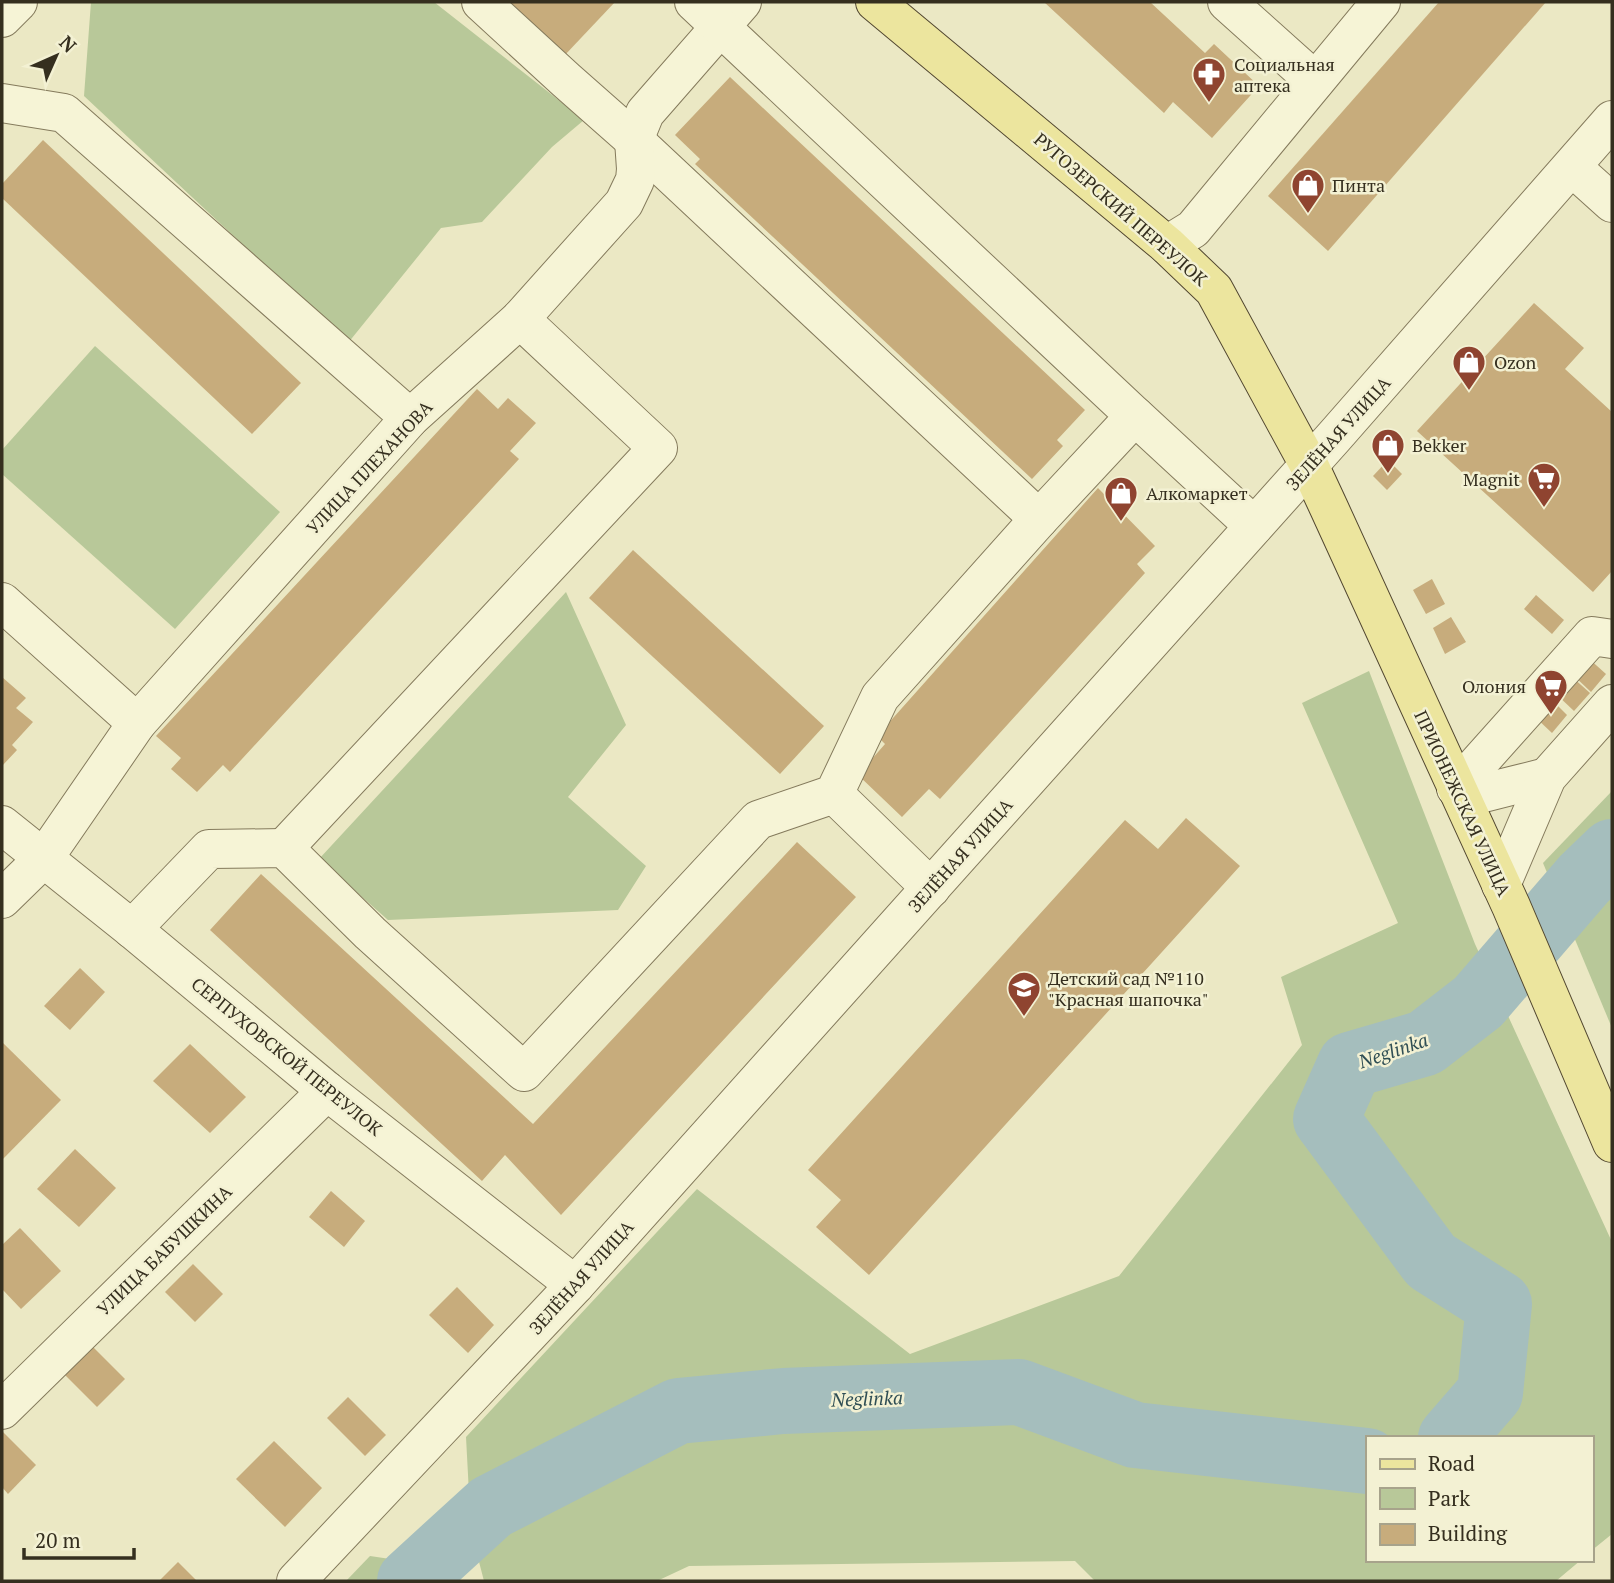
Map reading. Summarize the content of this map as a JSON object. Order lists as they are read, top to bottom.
{
  "streets": {
    "main road": ["РУГОЗЕРСКИЙ ПЕРЕУЛОК", "ПРИОНЕЖСКАЯ УЛИЦА"],
    "street": [
      "ЗЕЛЁНАЯ УЛИЦА",
      "УЛИЦА ПЛЕХАНОВА",
      "СЕРПУХОВСКОЙ ПЕРЕУЛОК",
      "УЛИЦА БАБУШКИНА"
    ]
  },
  "crossings": [
    ["РУГОЗЕРСКИЙ ПЕРЕУЛОК", "ЗЕЛЁНАЯ УЛИЦА"],
    ["РУГОЗЕРСКИЙ ПЕРЕУЛОК", "ПРИОНЕЖСКАЯ УЛИЦА"],
    ["ЗЕЛЁНАЯ УЛИЦА", "ПРИОНЕЖСКАЯ УЛИЦА"],
    ["ЗЕЛЁНАЯ УЛИЦА", "СЕРПУХОВСКОЙ ПЕРЕУЛОК"],
    ["УЛИЦА ПЛЕХАНОВА", "СЕРПУХОВСКОЙ ПЕРЕУЛОК"],
    ["СЕРПУХОВСКОЙ ПЕРЕУЛОК", "УЛИЦА БАБУШКИНА"]
  ],
  "water": ["Neglinka"],
  "places": {
    "pharmacy": ["Социальная аптека"],
    "shop": [
      "Пинта",
      "Ozon",
      "Bekker",
      "Алкомаркет"
    ],
    "supermarket": ["Magnit", "Олония"],
    "school or university": ["Детский сад №110 \"Красная шапочка\""]
  },
  "legend": ["Road", "Park", "Building"],
  "scale_bar": "20 m",
  "north": "top right"
}
